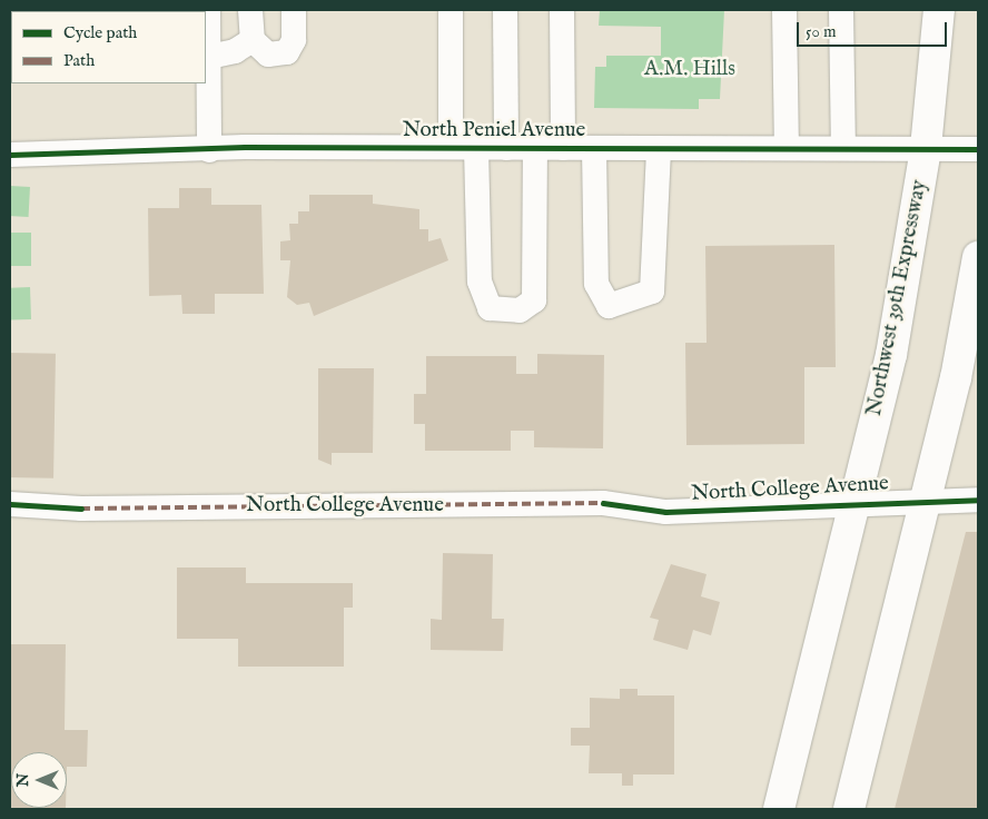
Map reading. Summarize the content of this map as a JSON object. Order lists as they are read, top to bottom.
{
  "streets": {
    "highway": ["Northwest 39th Expressway"],
    "street": ["North Peniel Avenue", "North College Avenue"]
  },
  "crossings": [
    ["North Peniel Avenue", "Northwest 39th Expressway"],
    ["Northwest 39th Expressway", "North College Avenue"]
  ],
  "parks": ["A.M. Hills"],
  "legend": ["Cycle path", "Path"],
  "scale_bar": "50 m",
  "north": "left"
}
